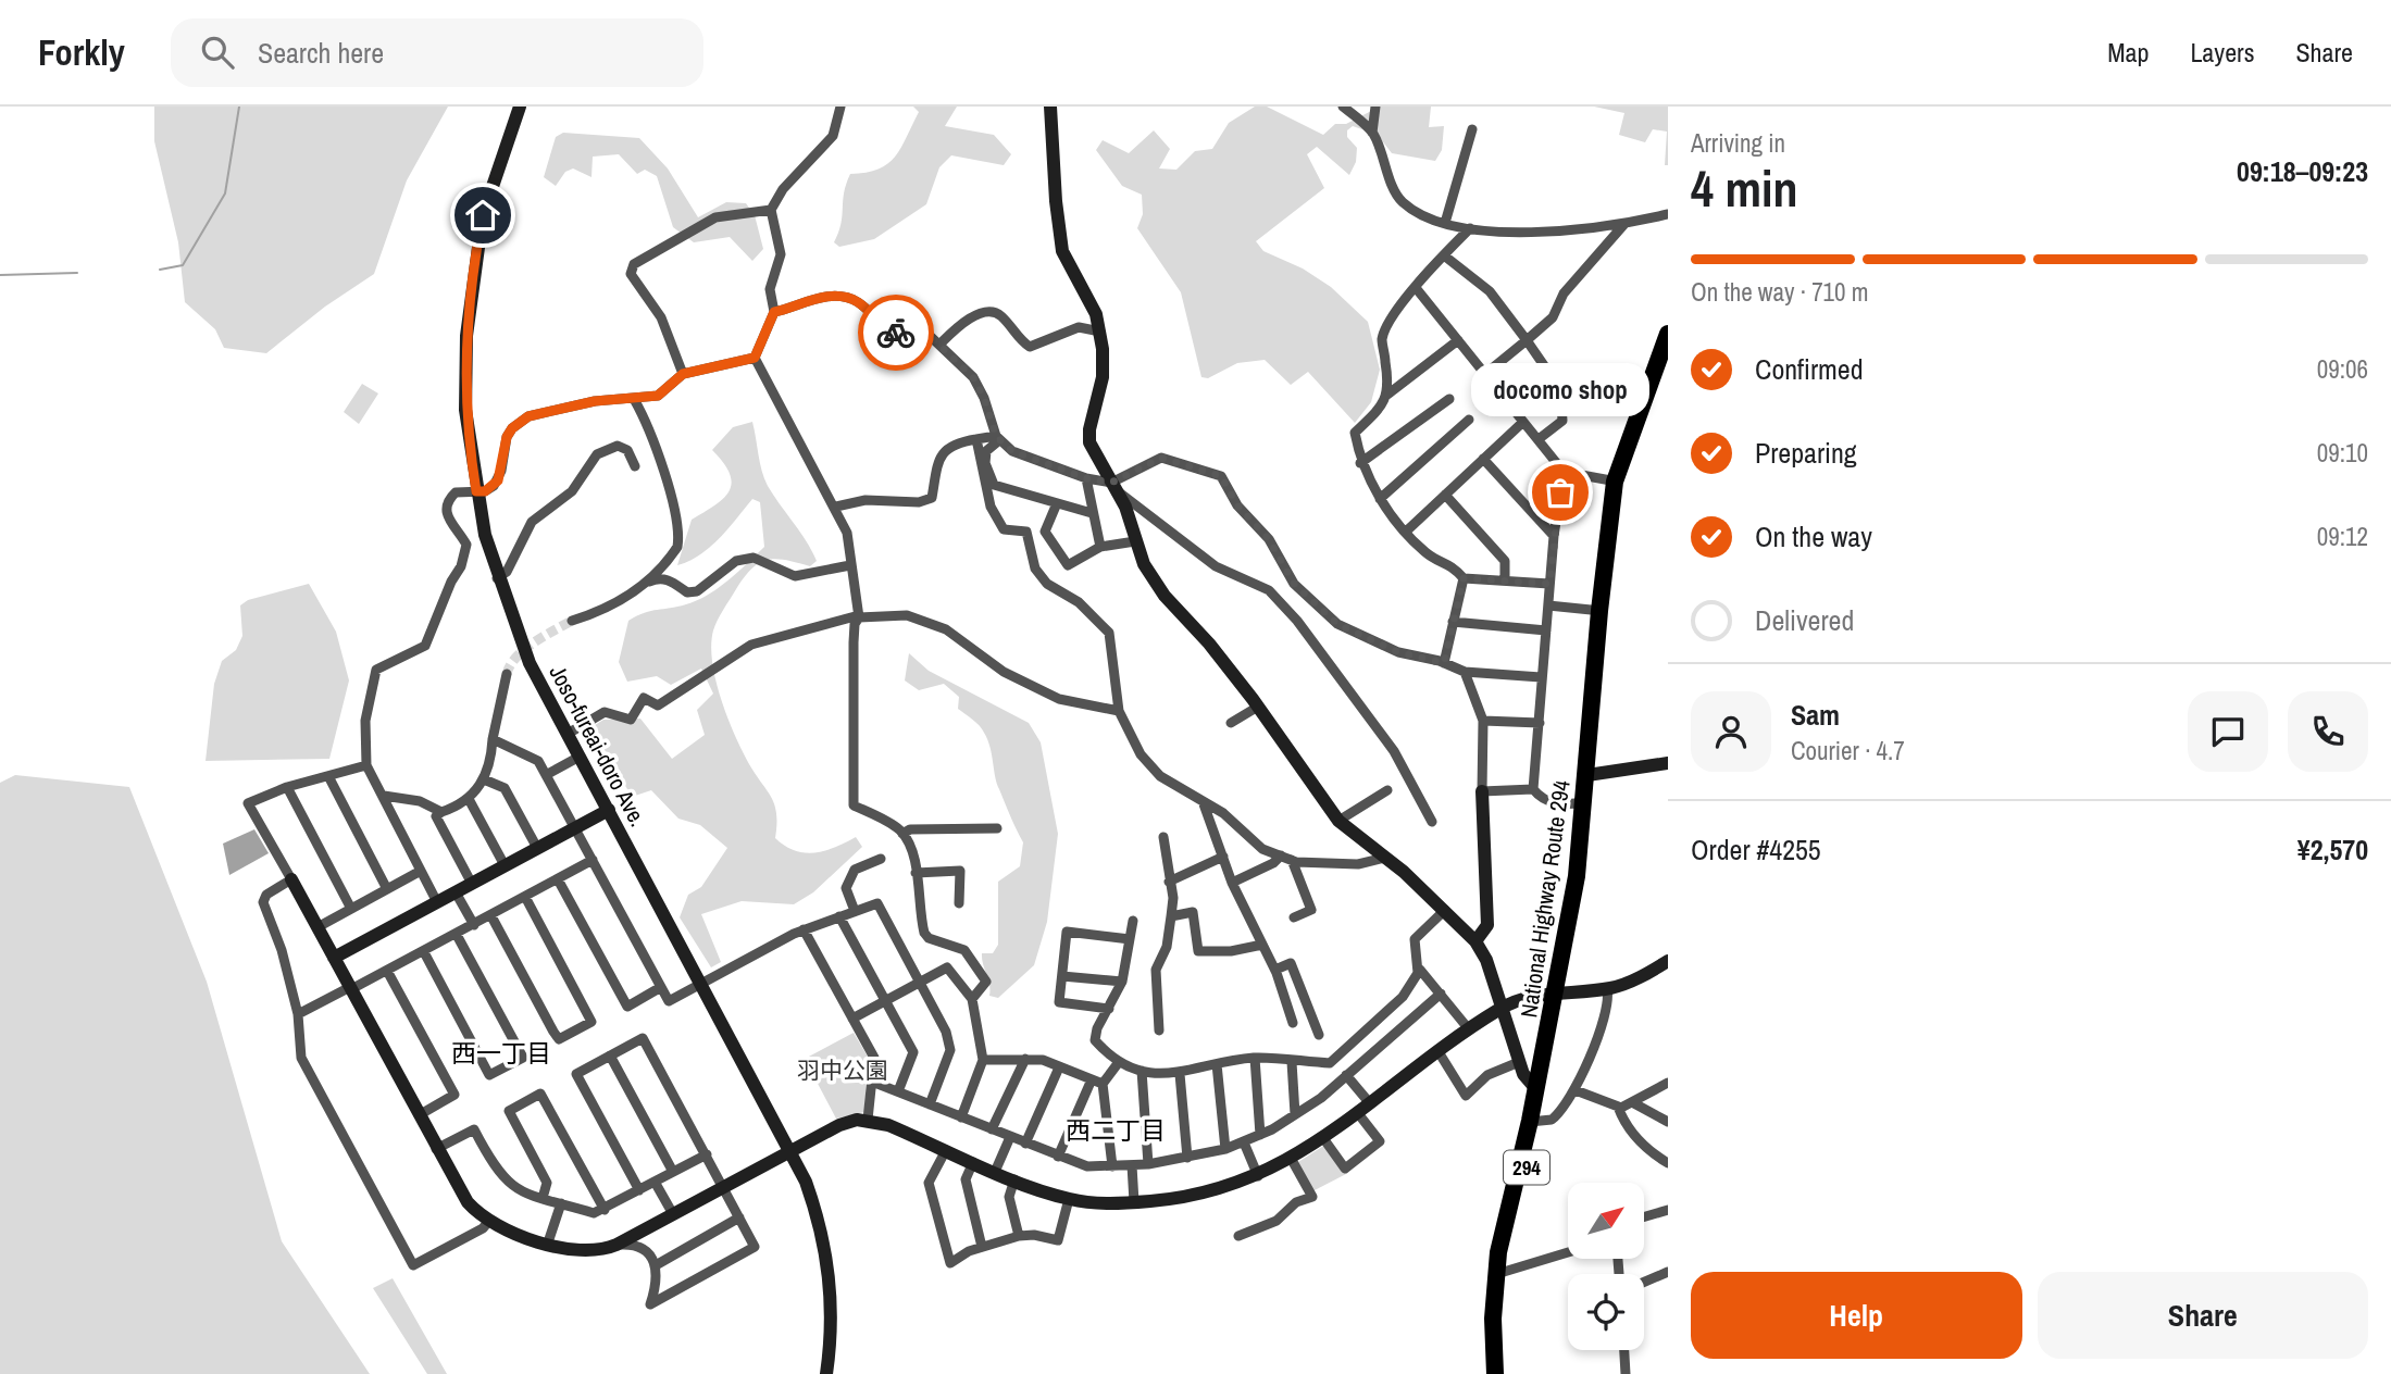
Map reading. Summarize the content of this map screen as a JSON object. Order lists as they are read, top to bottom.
{
  "streets": {
    "highway": ["National Highway Route 294", "294"],
    "street": ["Joso-fureai-doro Ave."]
  },
  "districts": ["西一丁目", "西二丁目"],
  "parks": ["羽中公園"],
  "places": ["docomo shop"],
  "north": "top right",
  "page": {
    "header": "Forkly",
    "search": "Search here",
    "nav": ["Map", "Layers", "Share"],
    "heading": ["4 min", "Arriving in", "09:18–09:23"],
    "panel": [
      "Sam",
      "Courier · 4.7",
      "Order #4255",
      "¥2,570"
    ],
    "bar": "On the way · 710 m",
    "list": [
      ["Confirmed", "09:06"],
      ["Preparing", "09:10"],
      ["On the way", "09:12"],
      "Delivered"
    ],
    "bubble": "docomo shop",
    "buttons": ["Help", "Share"]
  }
}
